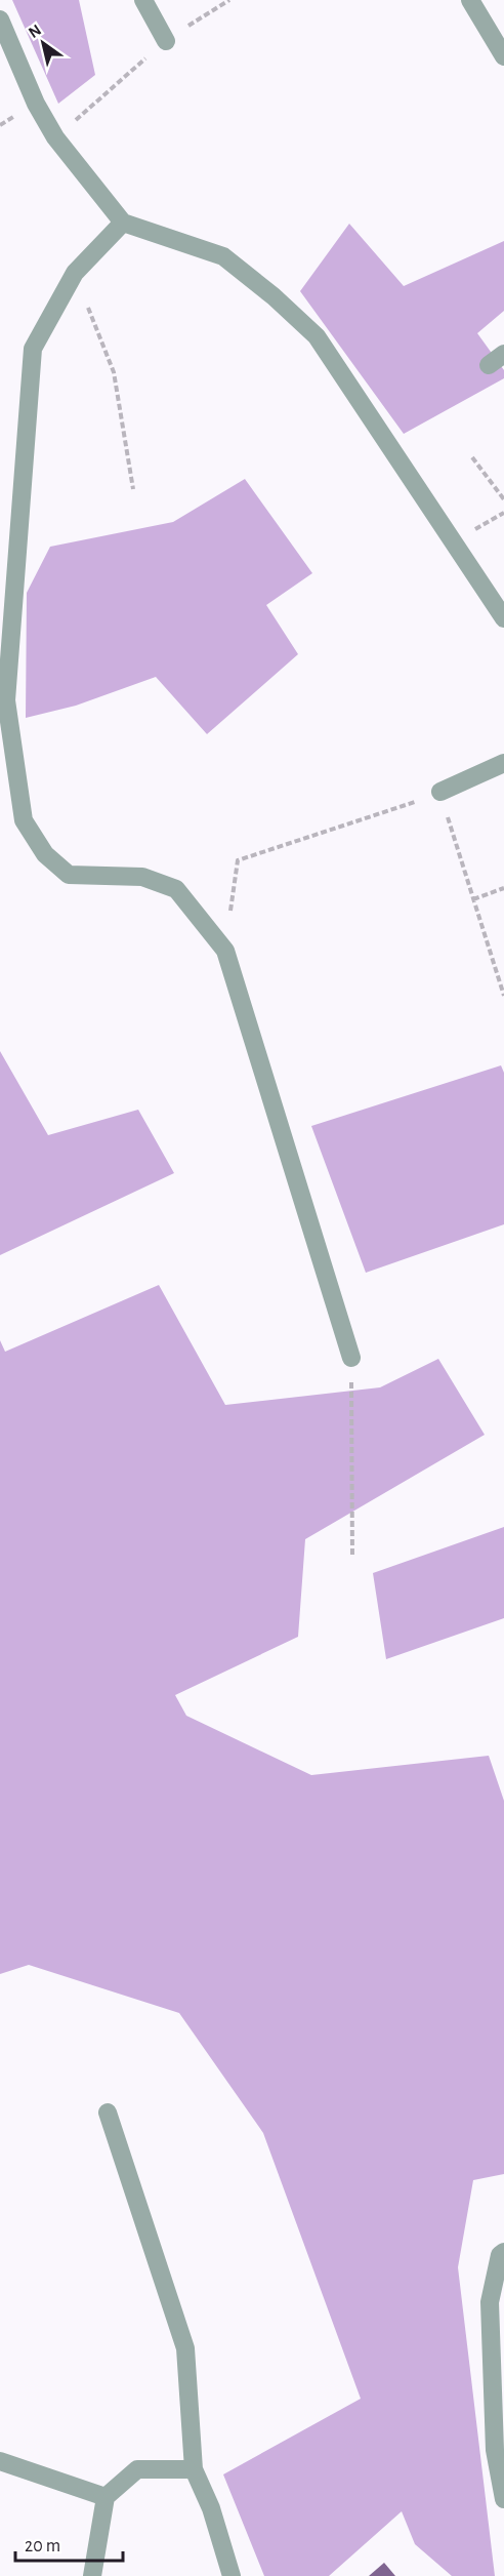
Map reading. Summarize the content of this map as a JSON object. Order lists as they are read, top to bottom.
{
  "scale_bar": "20 m",
  "north": "top left"
}
